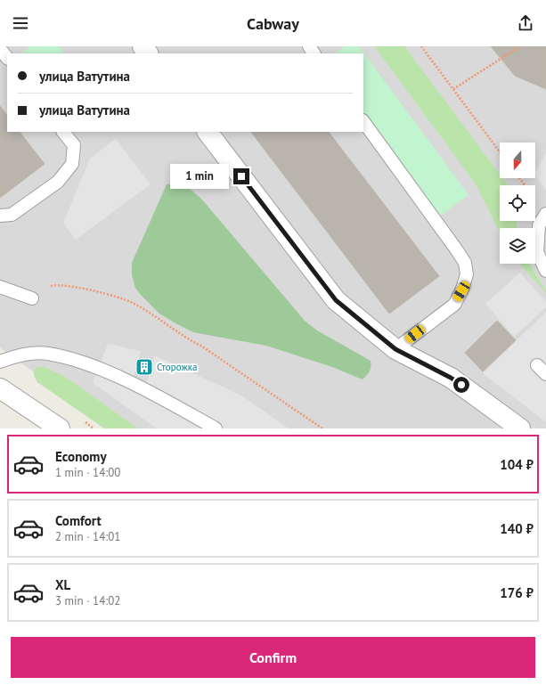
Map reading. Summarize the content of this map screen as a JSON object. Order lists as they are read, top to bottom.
{
  "places": {
    "building": ["Сторожка"]
  },
  "north": "bottom",
  "page": {
    "header": "Cabway",
    "banner": ["улица Ватутина", "улица Ватутина"],
    "bubble": "1 min",
    "list": [
      {
        "name": "Economy",
        "note": "1 min · 14:00",
        "value": "104 ₽"
      },
      {
        "name": "Comfort",
        "note": "2 min · 14:01",
        "value": "140 ₽"
      },
      {
        "name": "XL",
        "note": "3 min · 14:02",
        "value": "176 ₽"
      }
    ],
    "buttons": "Confirm"
  }
}
